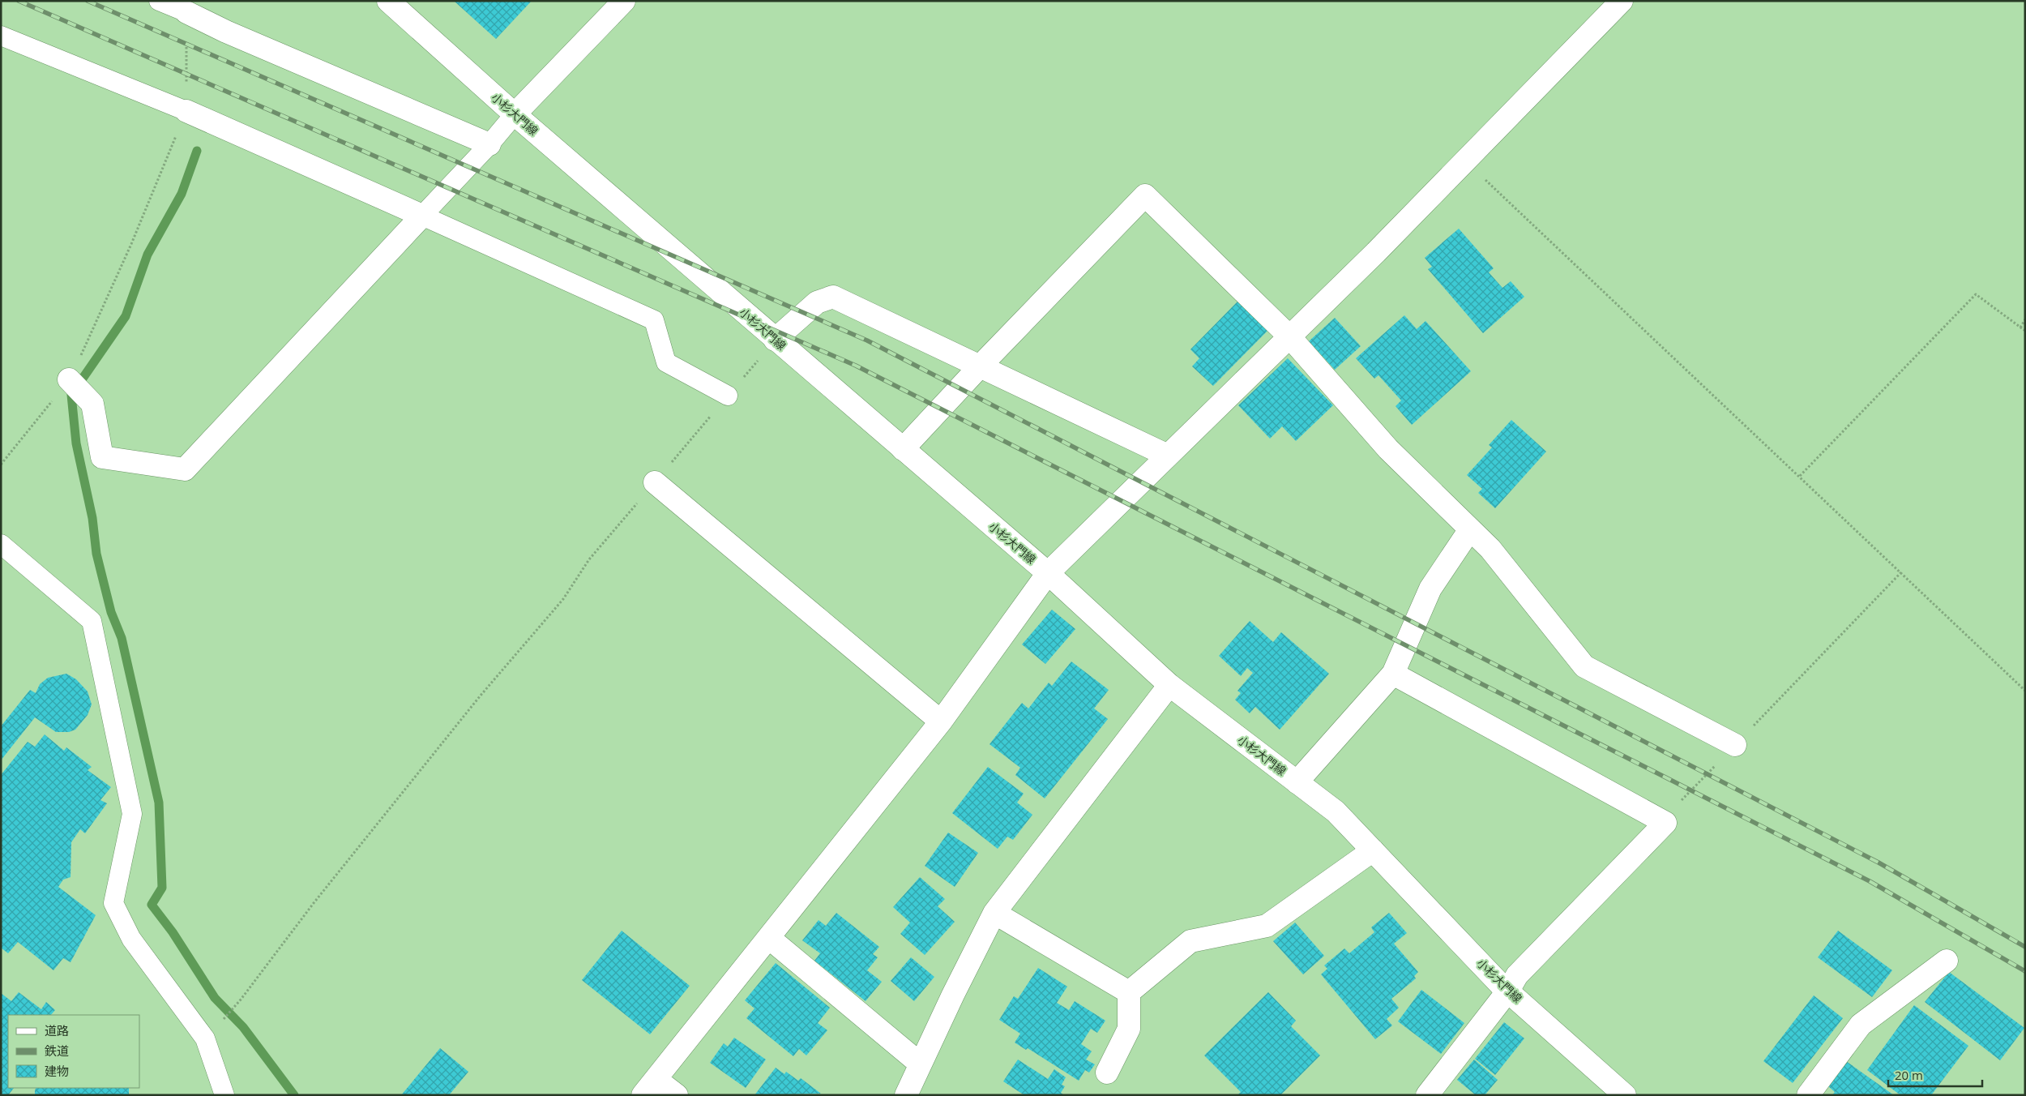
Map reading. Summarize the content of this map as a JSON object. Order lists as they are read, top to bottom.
{
  "streets": {
    "street": ["小杉大門線"]
  },
  "legend": ["道路", "鉄道", "建物"],
  "scale_bar": "20 m"
}
